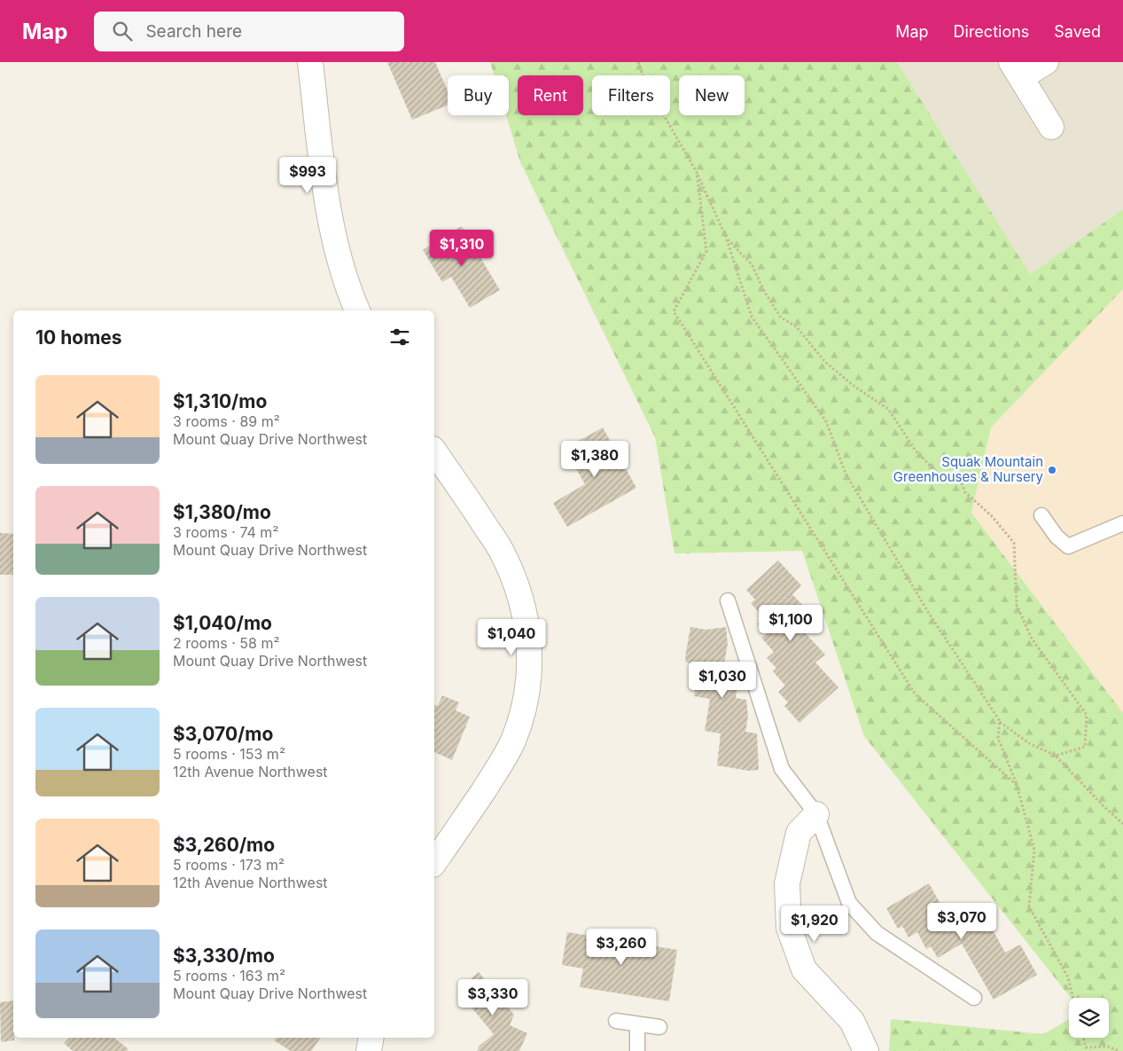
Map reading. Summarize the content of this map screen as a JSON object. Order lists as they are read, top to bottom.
{
  "places": ["Squak Mountain Greenhouses & Nursery"],
  "page": {
    "header": "Map",
    "search": "Search here",
    "nav": ["Map", "Directions", "Saved"],
    "chip": [
      "Buy",
      "Rent",
      "Filters",
      "New"
    ],
    "price": [
      "$993",
      "$1,310",
      "$1,380",
      "$1,100",
      "$1,040",
      "$1,030",
      "$3,070",
      "$1,920",
      "$3,260",
      "$3,330"
    ],
    "heading": "10 homes",
    "list": [
      {
        "name": "$1,310/mo",
        "note": "3 rooms · 89 m² · Mount Quay Drive Northwest"
      },
      {
        "name": "$1,380/mo",
        "note": "3 rooms · 74 m² · Mount Quay Drive Northwest"
      },
      {
        "name": "$1,040/mo",
        "note": "2 rooms · 58 m² · Mount Quay Drive Northwest"
      },
      {
        "name": "$3,070/mo",
        "note": "5 rooms · 153 m² · 12th Avenue Northwest"
      },
      {
        "name": "$3,260/mo",
        "note": "5 rooms · 173 m² · 12th Avenue Northwest"
      },
      {
        "name": "$3,330/mo",
        "note": "5 rooms · 163 m² · Mount Quay Drive Northwest"
      }
    ]
  }
}
